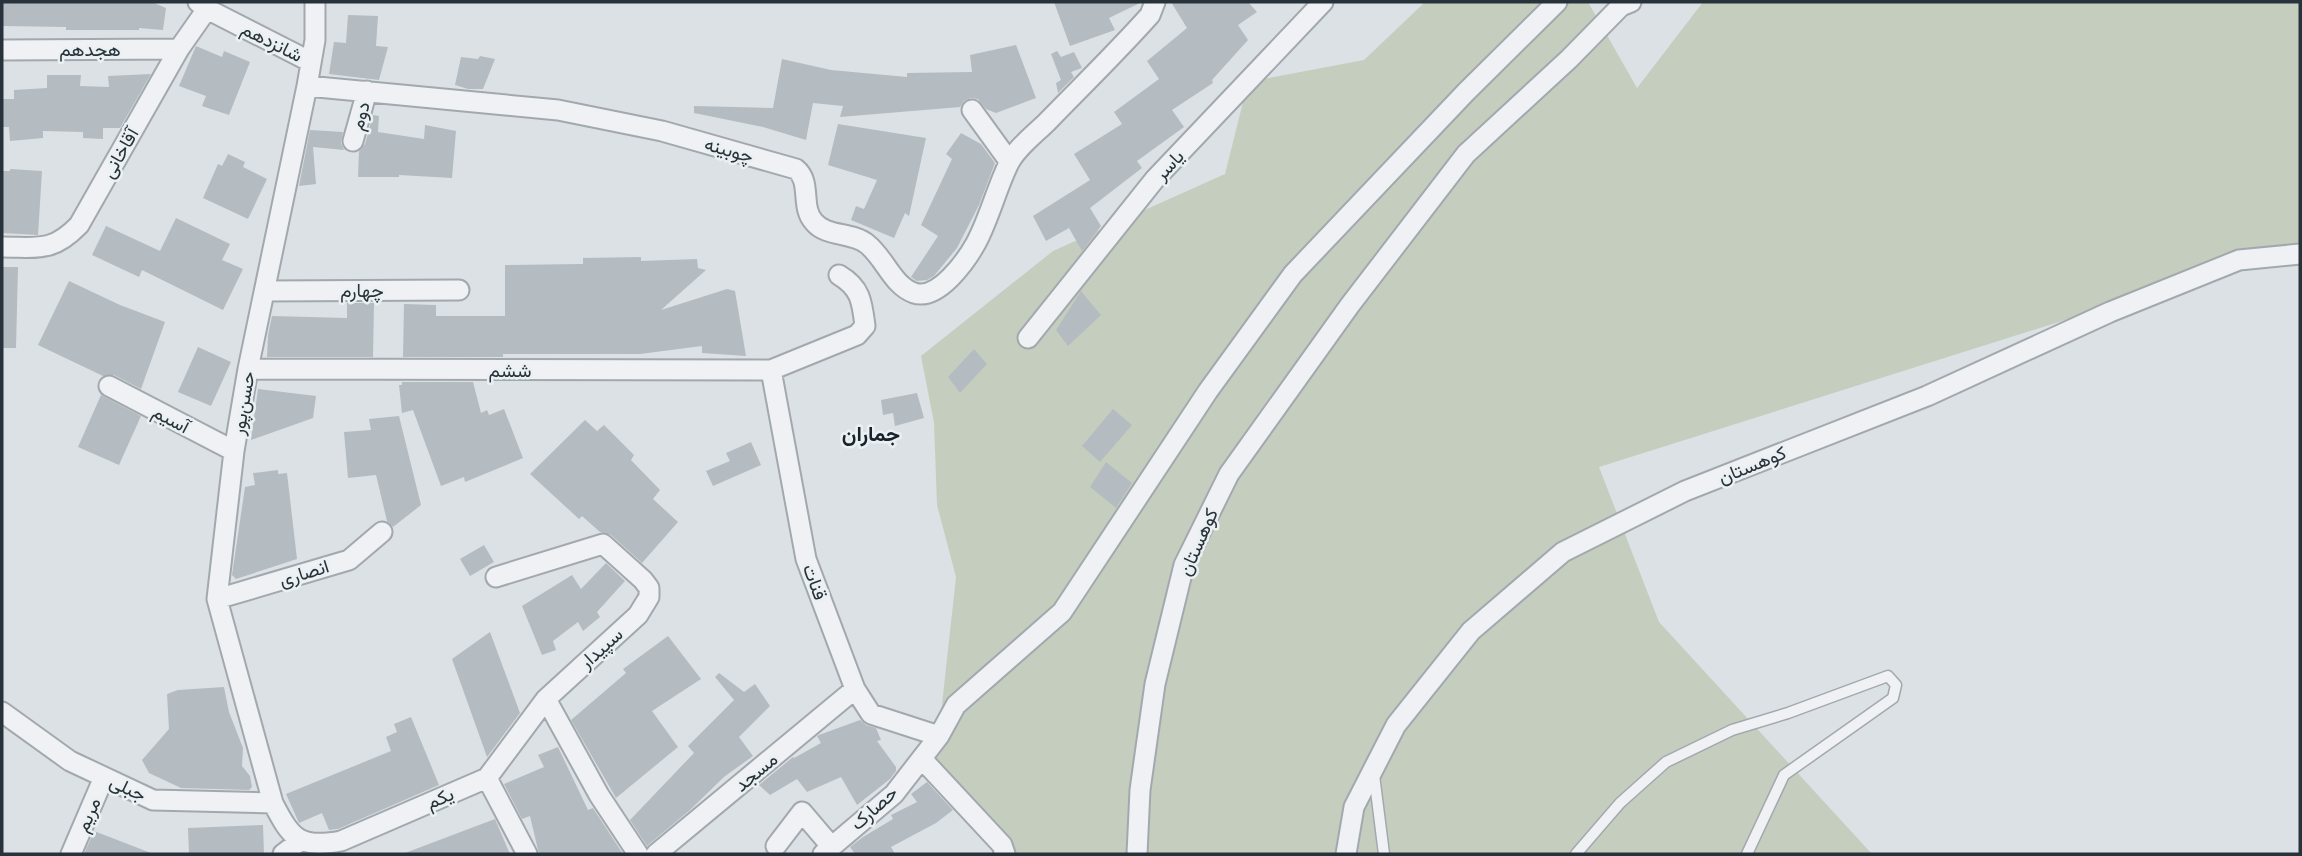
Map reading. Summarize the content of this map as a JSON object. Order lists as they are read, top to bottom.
{
  "streets": {
    "street": [
      "شانزدهم",
      "هجدهم",
      "دوم",
      "چوبینه",
      "آقاخانی",
      "یاسر",
      "چهارم",
      "ششم",
      "حسن‌پور",
      "آسیم",
      "کوهستان",
      "انصاری",
      "قنات",
      "سپیدار",
      "مسجد",
      "جبلی",
      "یکم",
      "حصارک",
      "مریم"
    ]
  },
  "crossings": [
    ["شانزدهم", "آقاخانی"],
    ["شانزدهم", "حسن‌پور"],
    ["هجدهم", "آقاخانی"],
    ["دوم", "چوبینه"],
    ["چوبینه", "حسن‌پور"],
    ["چهارم", "حسن‌پور"],
    ["ششم", "حسن‌پور"],
    ["ششم", "قنات"],
    ["حسن‌پور", "آسیم"],
    ["حسن‌پور", "انصاری"],
    ["حسن‌پور", "جبلی"],
    ["قنات", "مسجد"],
    ["قنات", "حصارک"],
    ["سپیدار", "یکم"],
    ["جبلی", "مریم"]
  ],
  "districts": ["جماران"]
}
